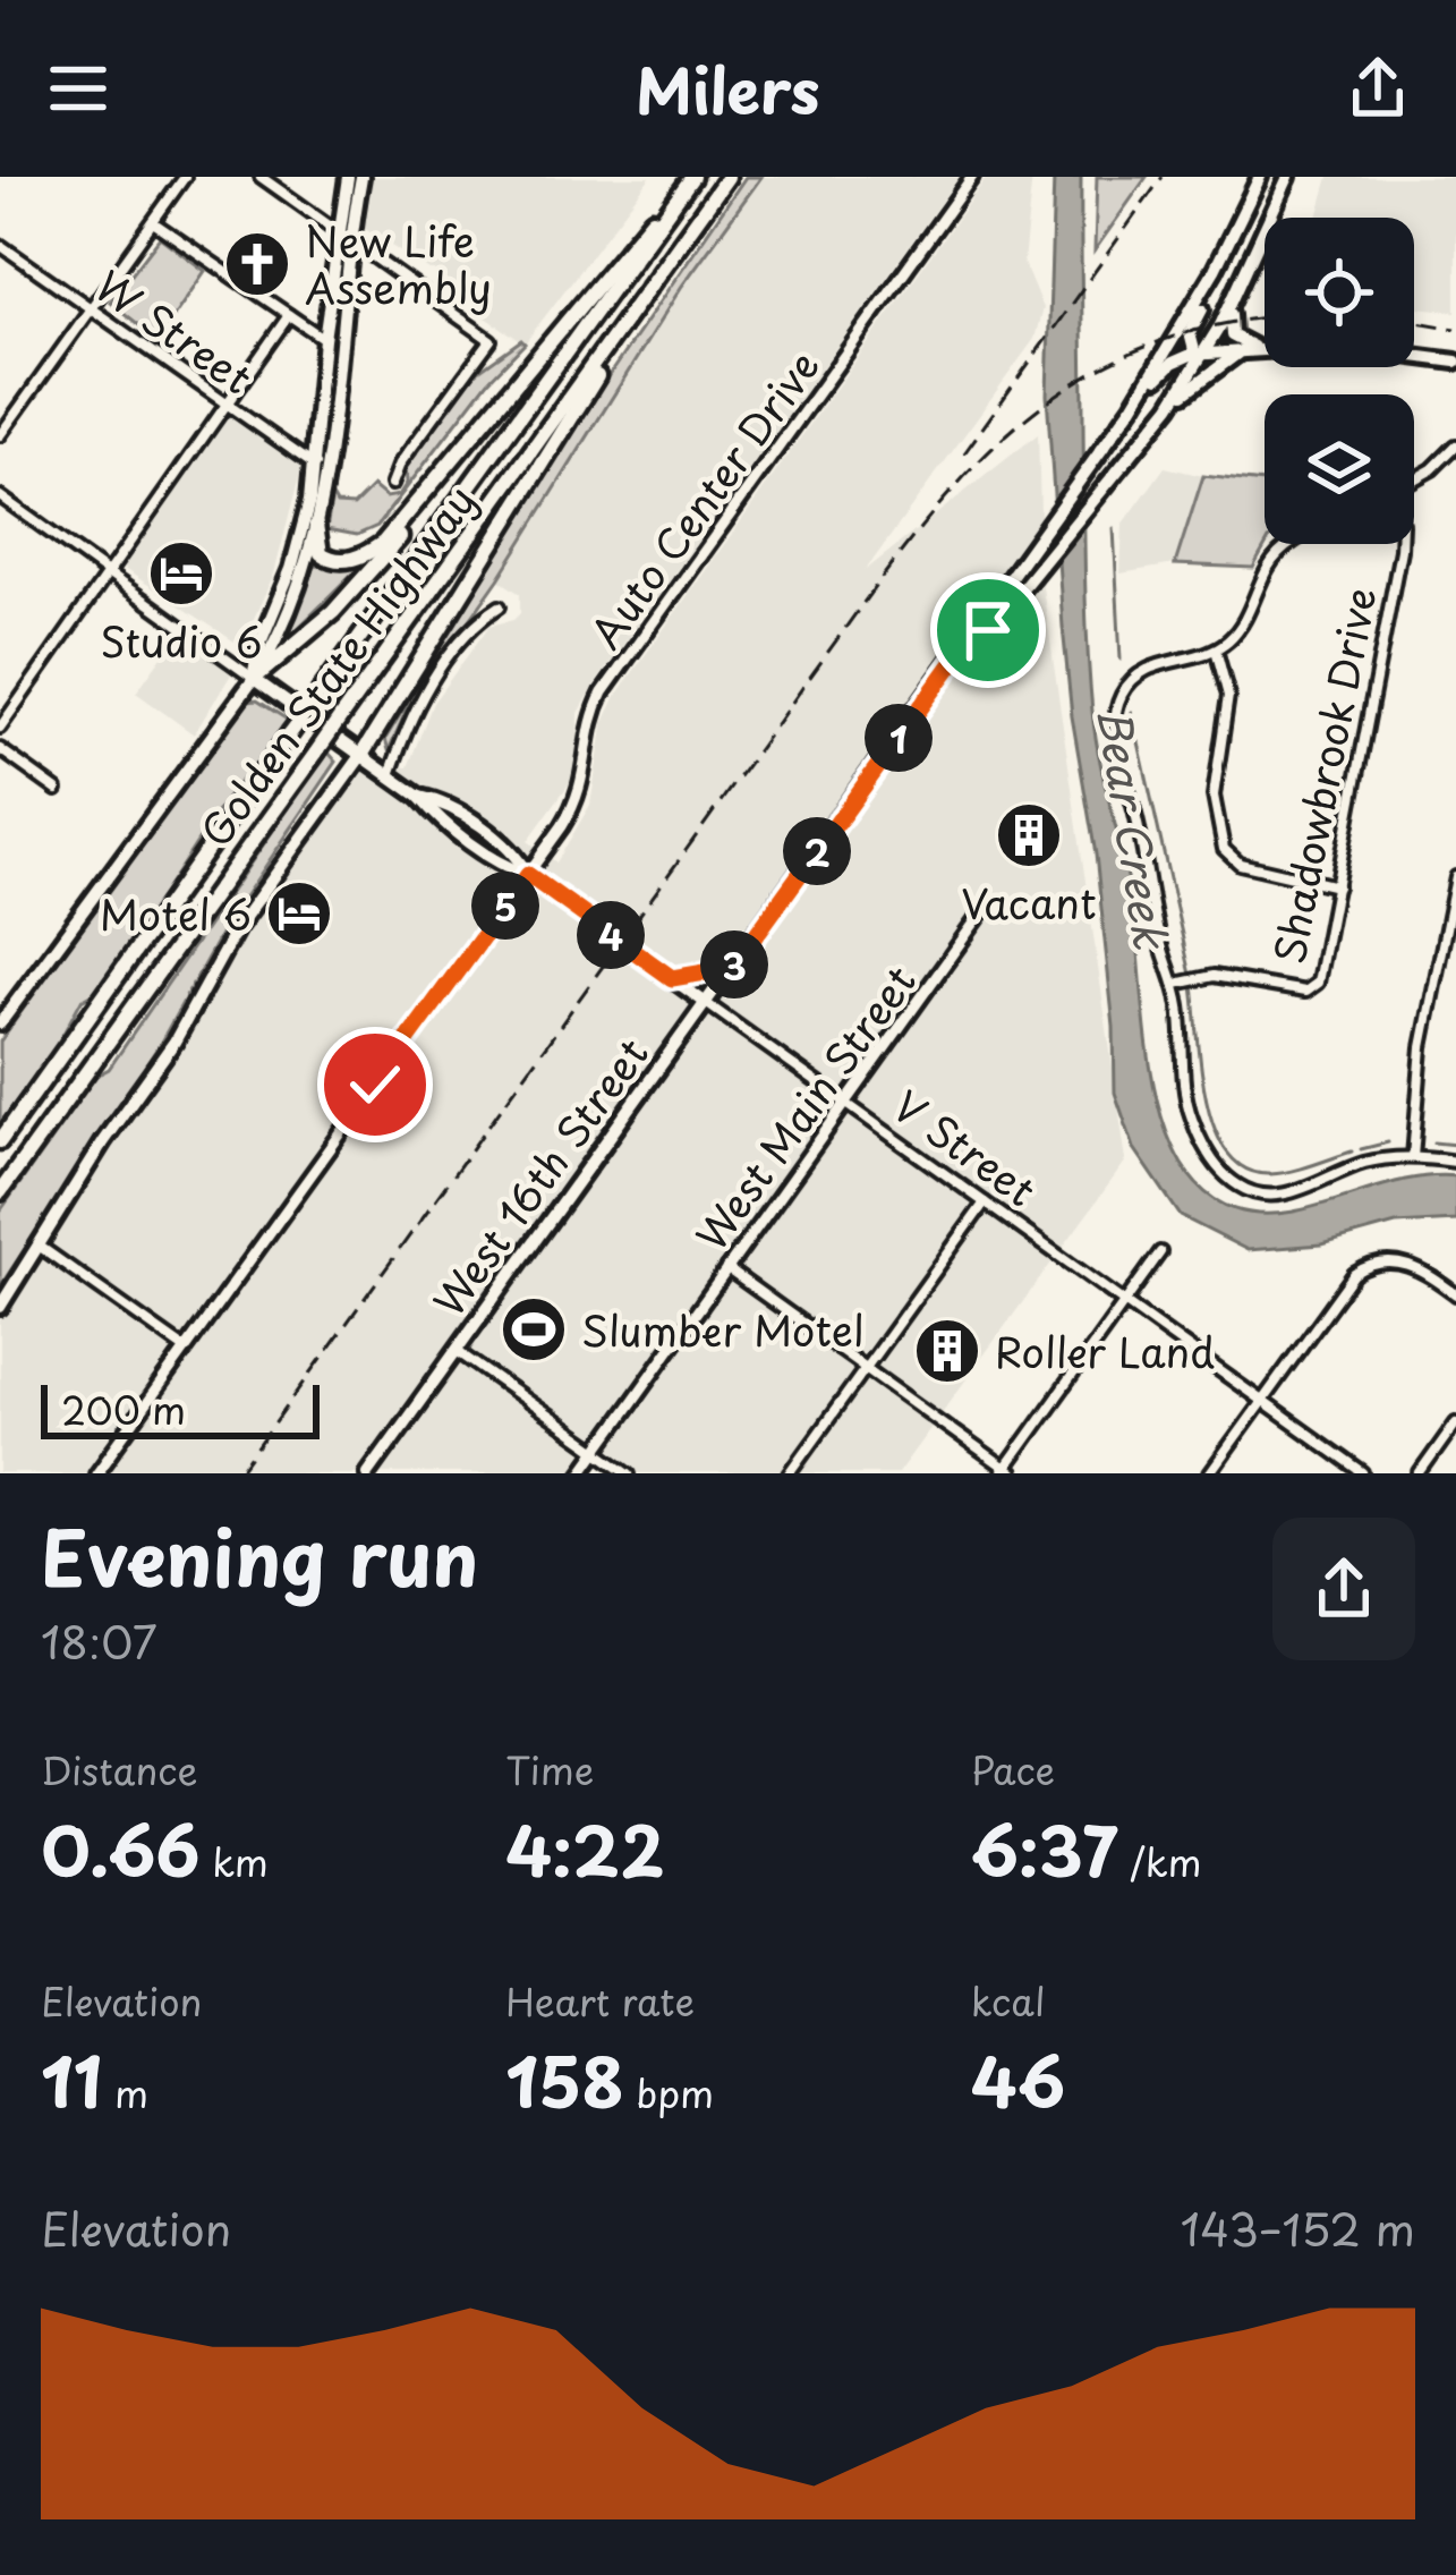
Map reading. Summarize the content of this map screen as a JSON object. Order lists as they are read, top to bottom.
{
  "streets": {
    "highway": ["Golden State Highway"],
    "main road": ["V Street", "West 16th Street"],
    "street": [
      "W Street",
      "Auto Center Drive",
      "Shadowbrook Drive",
      "West Main Street"
    ]
  },
  "crossings": [
    ["Auto Center Drive", "V Street"],
    ["West Main Street", "V Street"],
    ["V Street", "West 16th Street"]
  ],
  "water": ["Bear Creek"],
  "places": {
    "church": ["New Life Assembly"],
    "hotel": ["Studio 6", "Motel 6"],
    "building": ["Vacant", "Roller Land"],
    "sports": ["Slumber Motel"]
  },
  "scale_bar": "200 m",
  "page": {
    "header": "Milers",
    "pins": [
      "1",
      "2",
      "5",
      "4",
      "3"
    ],
    "scale": "200 m",
    "heading": ["Evening run", "18:07"],
    "stats": [
      ["Distance", "0.66 km"],
      ["Time", "4:22"],
      ["Pace", "6:37 /km"],
      ["Elevation", "11 m"],
      ["Heart rate", "158 bpm"],
      ["kcal", "46"]
    ],
    "chart": ["Elevation", "143–152 m"]
  }
}
